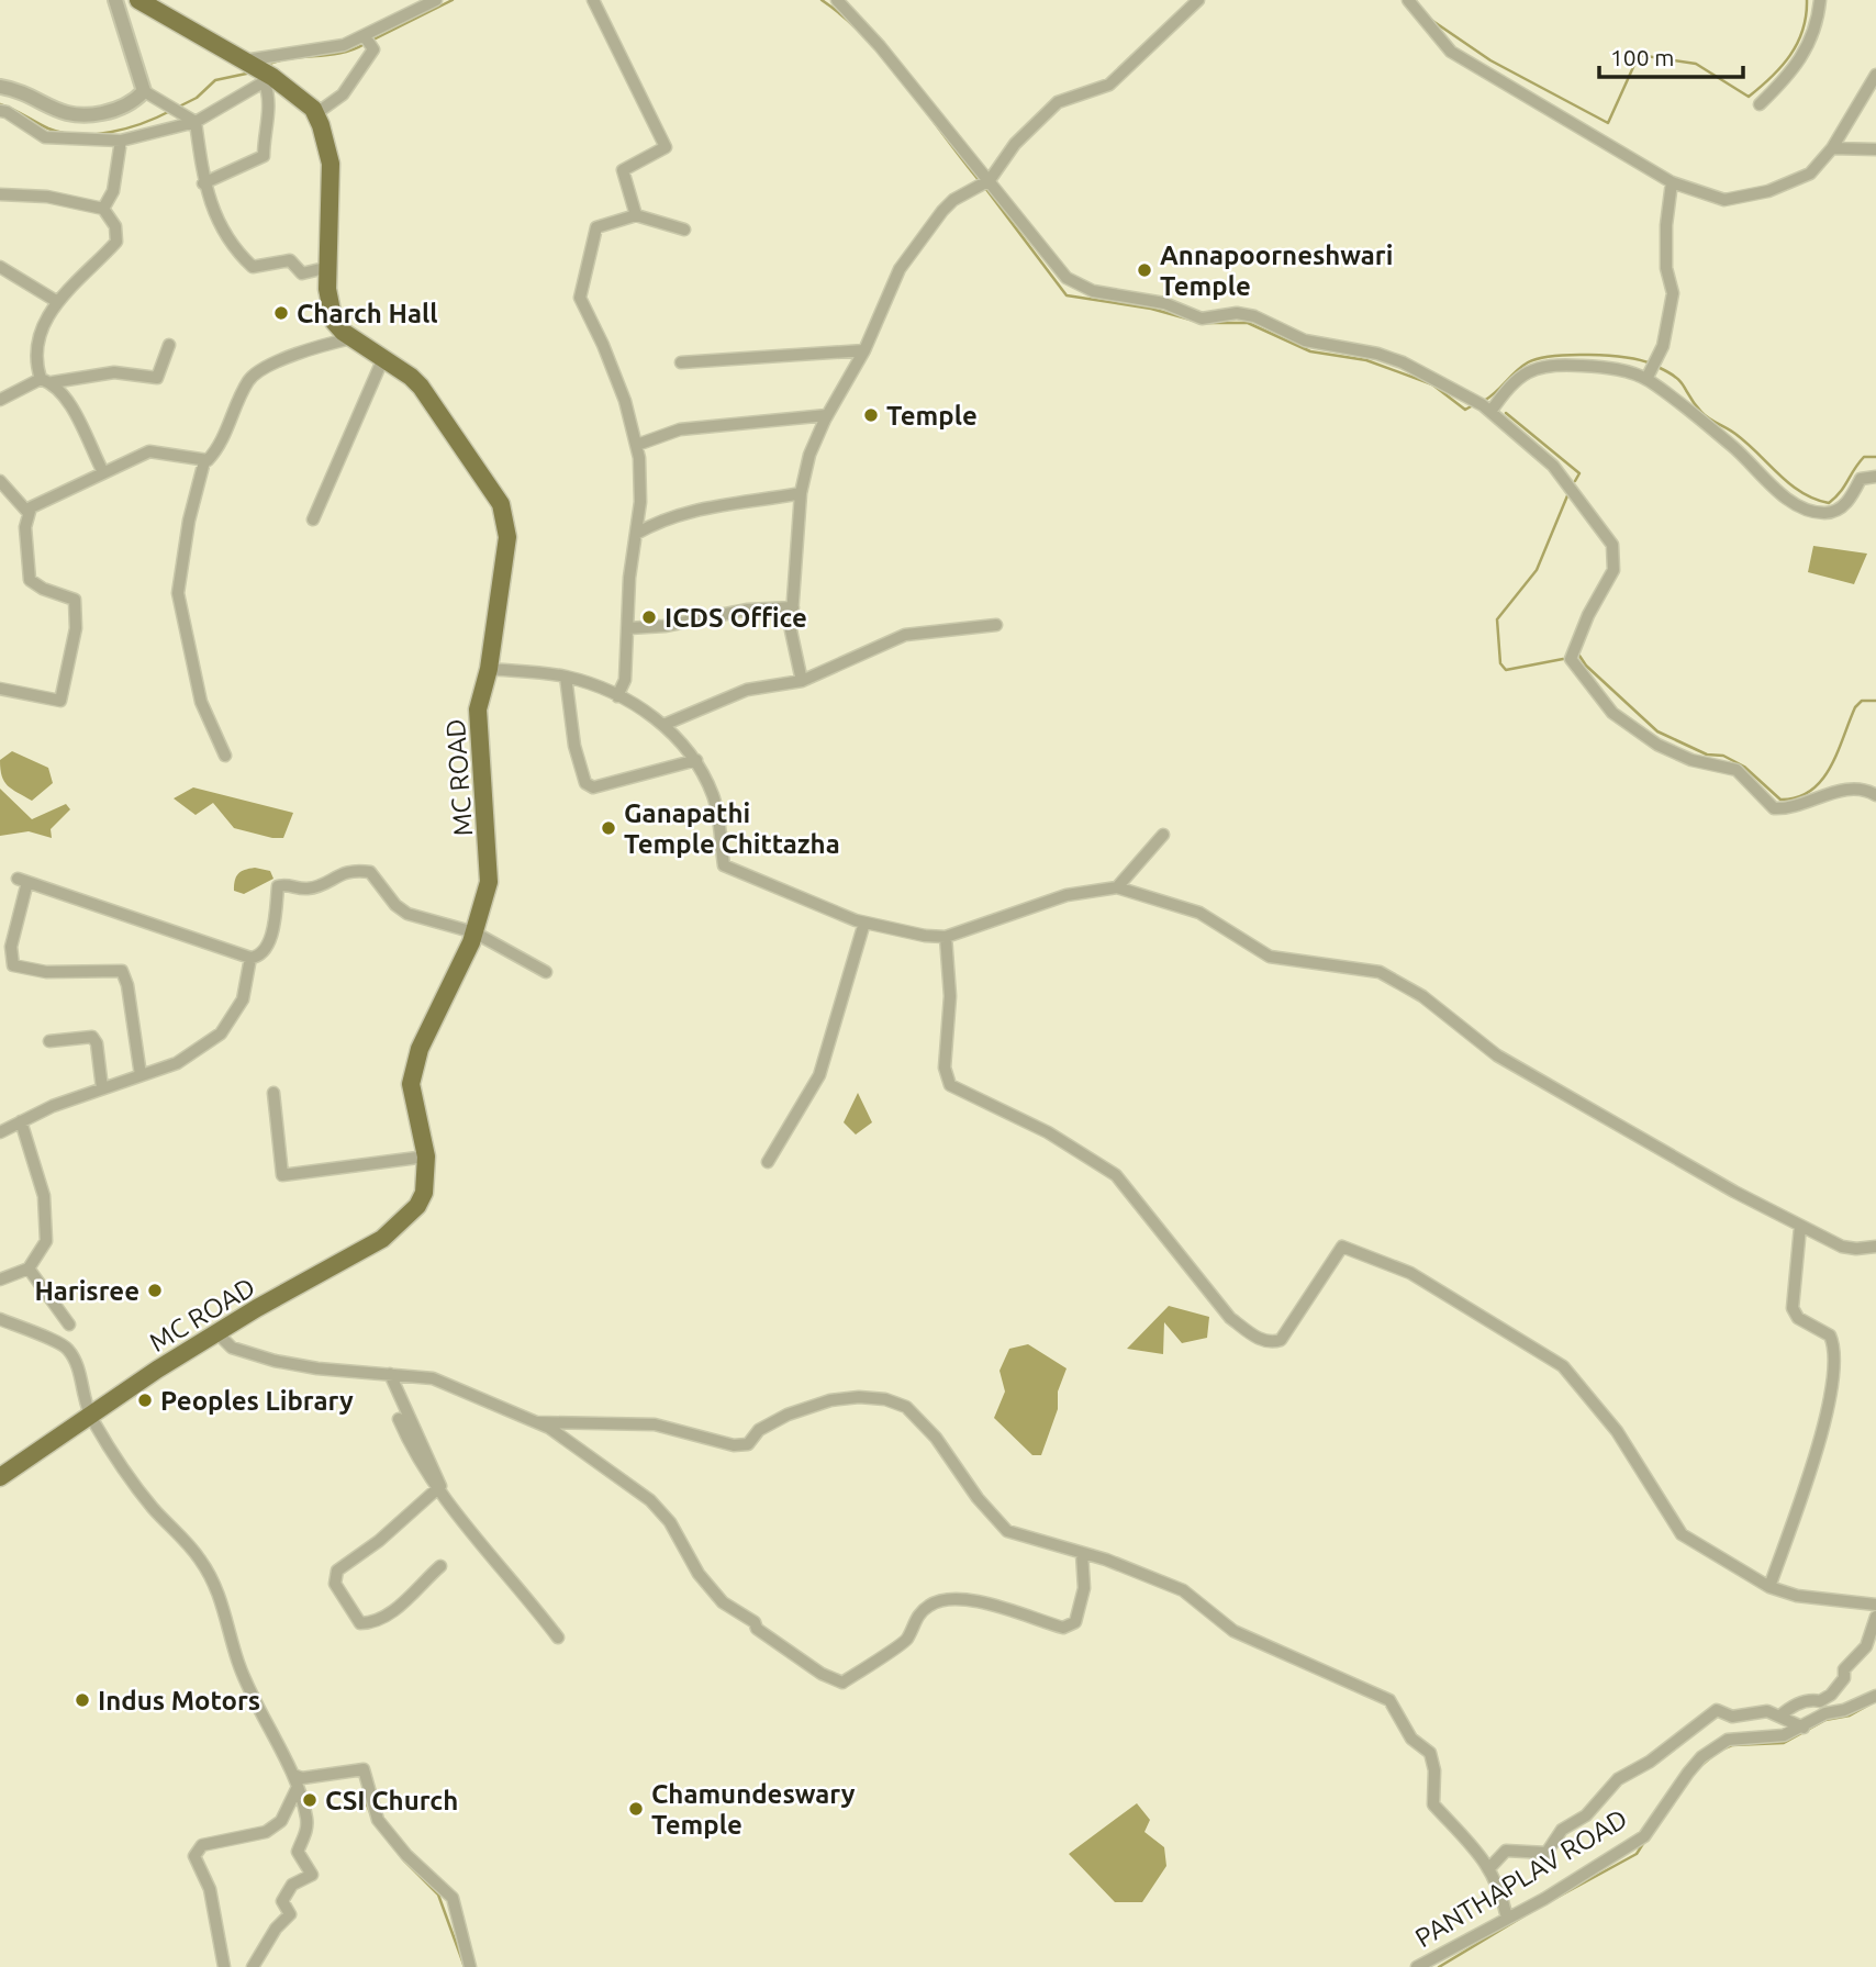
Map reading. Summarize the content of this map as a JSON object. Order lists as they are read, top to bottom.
{
  "streets": {
    "main road": ["MC ROAD"],
    "street": ["PANTHAPLAV ROAD"]
  },
  "places": [
    "Annapoorneshwari Temple",
    "Charch Hall",
    "Temple",
    "ICDS Office",
    "Ganapathi Temple Chittazha",
    "Harisree",
    "Peoples Library",
    "Indus Motors",
    "CSI Church",
    "Chamundeswary Temple"
  ],
  "scale_bar": "100 m"
}
